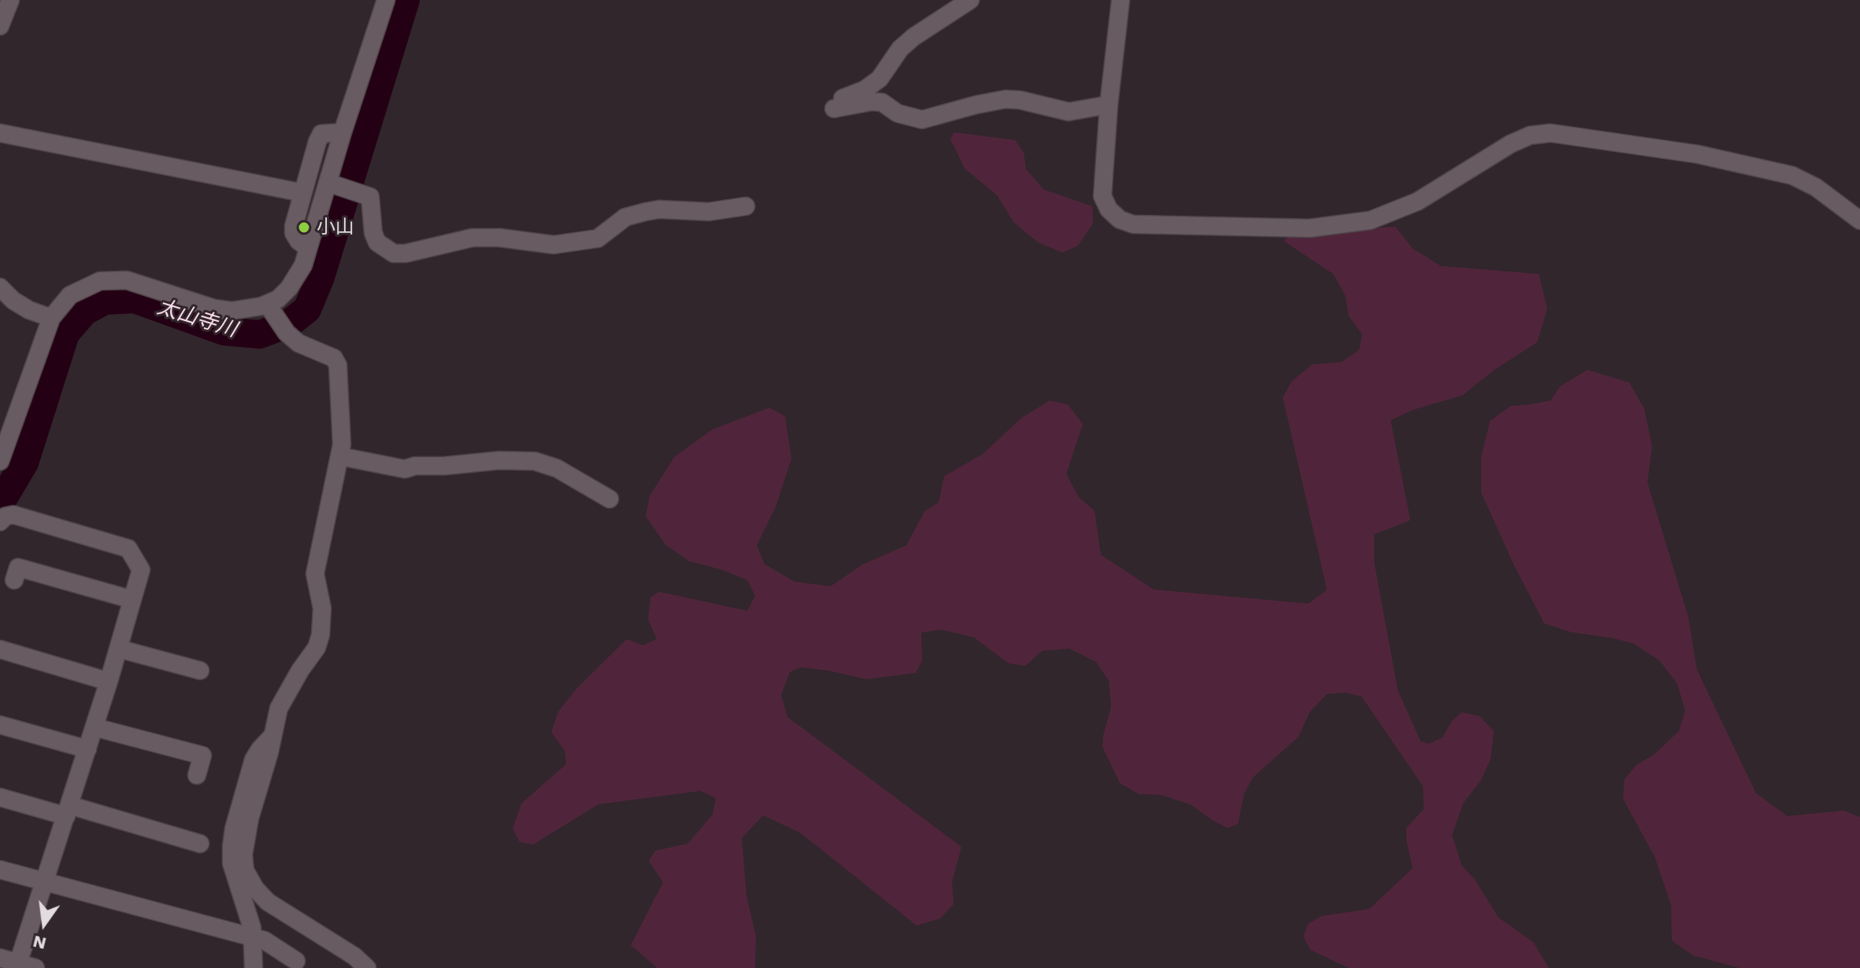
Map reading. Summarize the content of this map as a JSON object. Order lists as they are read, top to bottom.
{
  "water": ["太山寺川"],
  "places": ["小山"],
  "north": "bottom"
}
